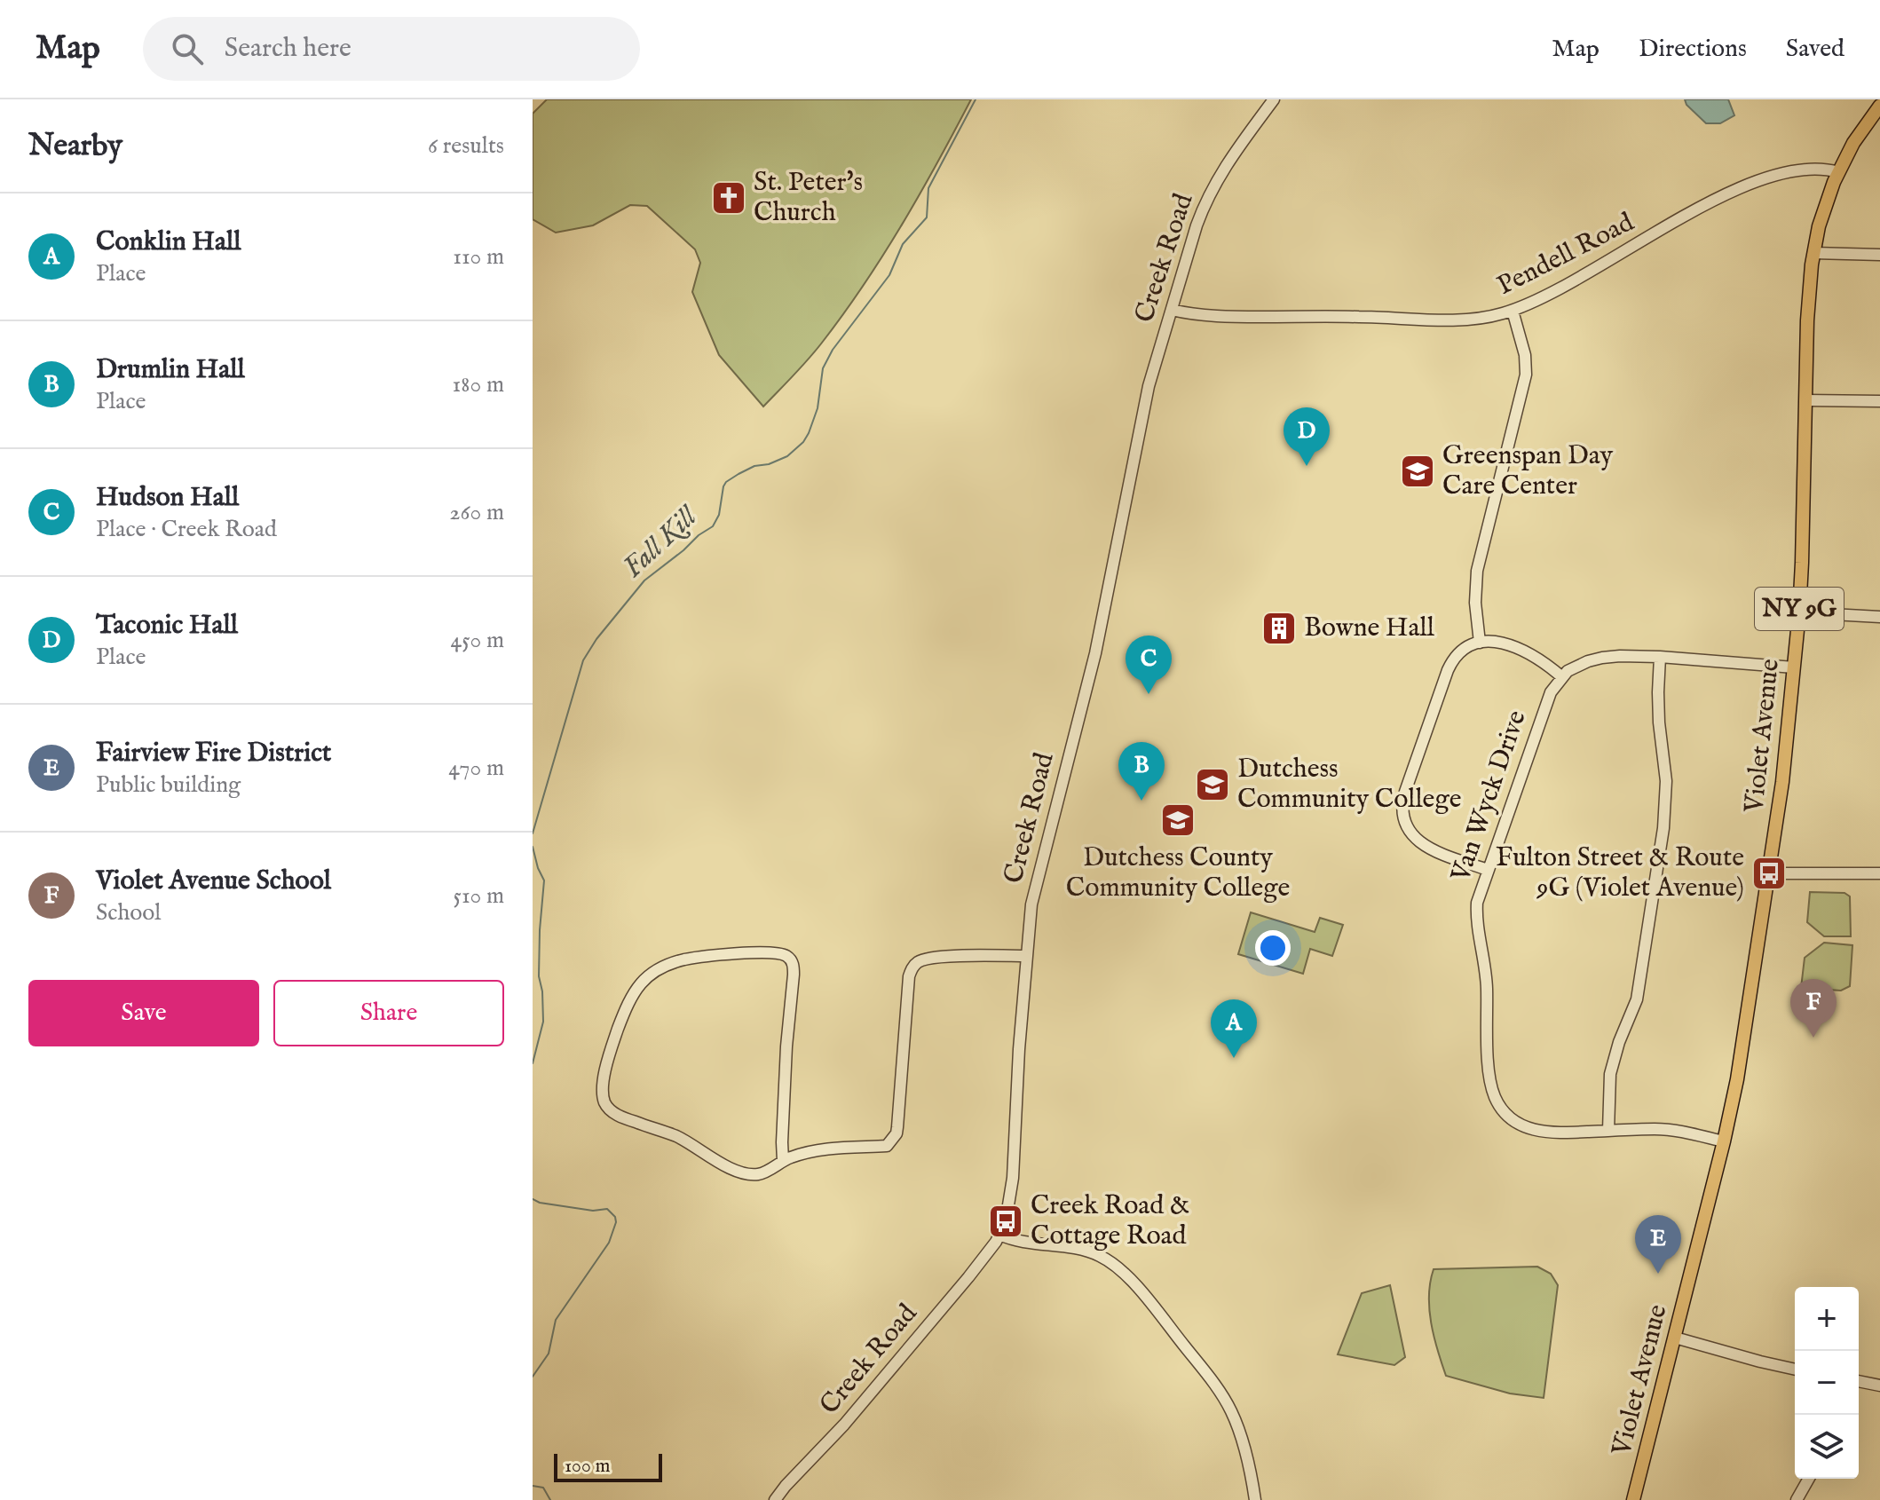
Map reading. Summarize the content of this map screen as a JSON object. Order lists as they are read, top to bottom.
{
  "streets": {
    "main road": ["NY 9G", "Violet Avenue"],
    "street": ["Pendell Road", "Creek Road", "Van Wyck Drive"]
  },
  "crossings": [
    ["Pendell Road", "Creek Road"],
    ["Pendell Road", "Violet Avenue"],
    ["Violet Avenue", "Van Wyck Drive"]
  ],
  "water": ["Fall Kill"],
  "places": {
    "church": ["St. Peter's Church"],
    "school or university": ["Greenspan Day Care Center", "Dutchess Community College", "Dutchess County Community College"],
    "building": ["Bowne Hall"],
    "bus stop": ["Fulton Street & Route 9G (Violet Avenue)", "Creek Road & Cottage Road"]
  },
  "scale_bar": "100 m",
  "page": {
    "header": "Map",
    "search": "Search here",
    "nav": ["Map", "Directions", "Saved"],
    "heading": ["Nearby", "6 results"],
    "list": [
      {
        "mark": "A",
        "name": "Conklin Hall",
        "note": "Place",
        "value": "110 m"
      },
      {
        "mark": "B",
        "name": "Drumlin Hall",
        "note": "Place",
        "value": "180 m"
      },
      {
        "mark": "C",
        "name": "Hudson Hall",
        "note": "Place · Creek Road",
        "value": "260 m"
      },
      {
        "mark": "D",
        "name": "Taconic Hall",
        "note": "Place",
        "value": "450 m"
      },
      {
        "mark": "E",
        "name": "Fairview Fire District",
        "note": "Public building",
        "value": "470 m"
      },
      {
        "mark": "F",
        "name": "Violet Avenue School",
        "note": "School",
        "value": "510 m"
      }
    ],
    "pins": [
      "D",
      "C",
      "B",
      "F",
      "A",
      "E"
    ],
    "buttons": ["Save", "Share"],
    "map_buttons": ["+", "−"],
    "scale": "100 m"
  }
}
